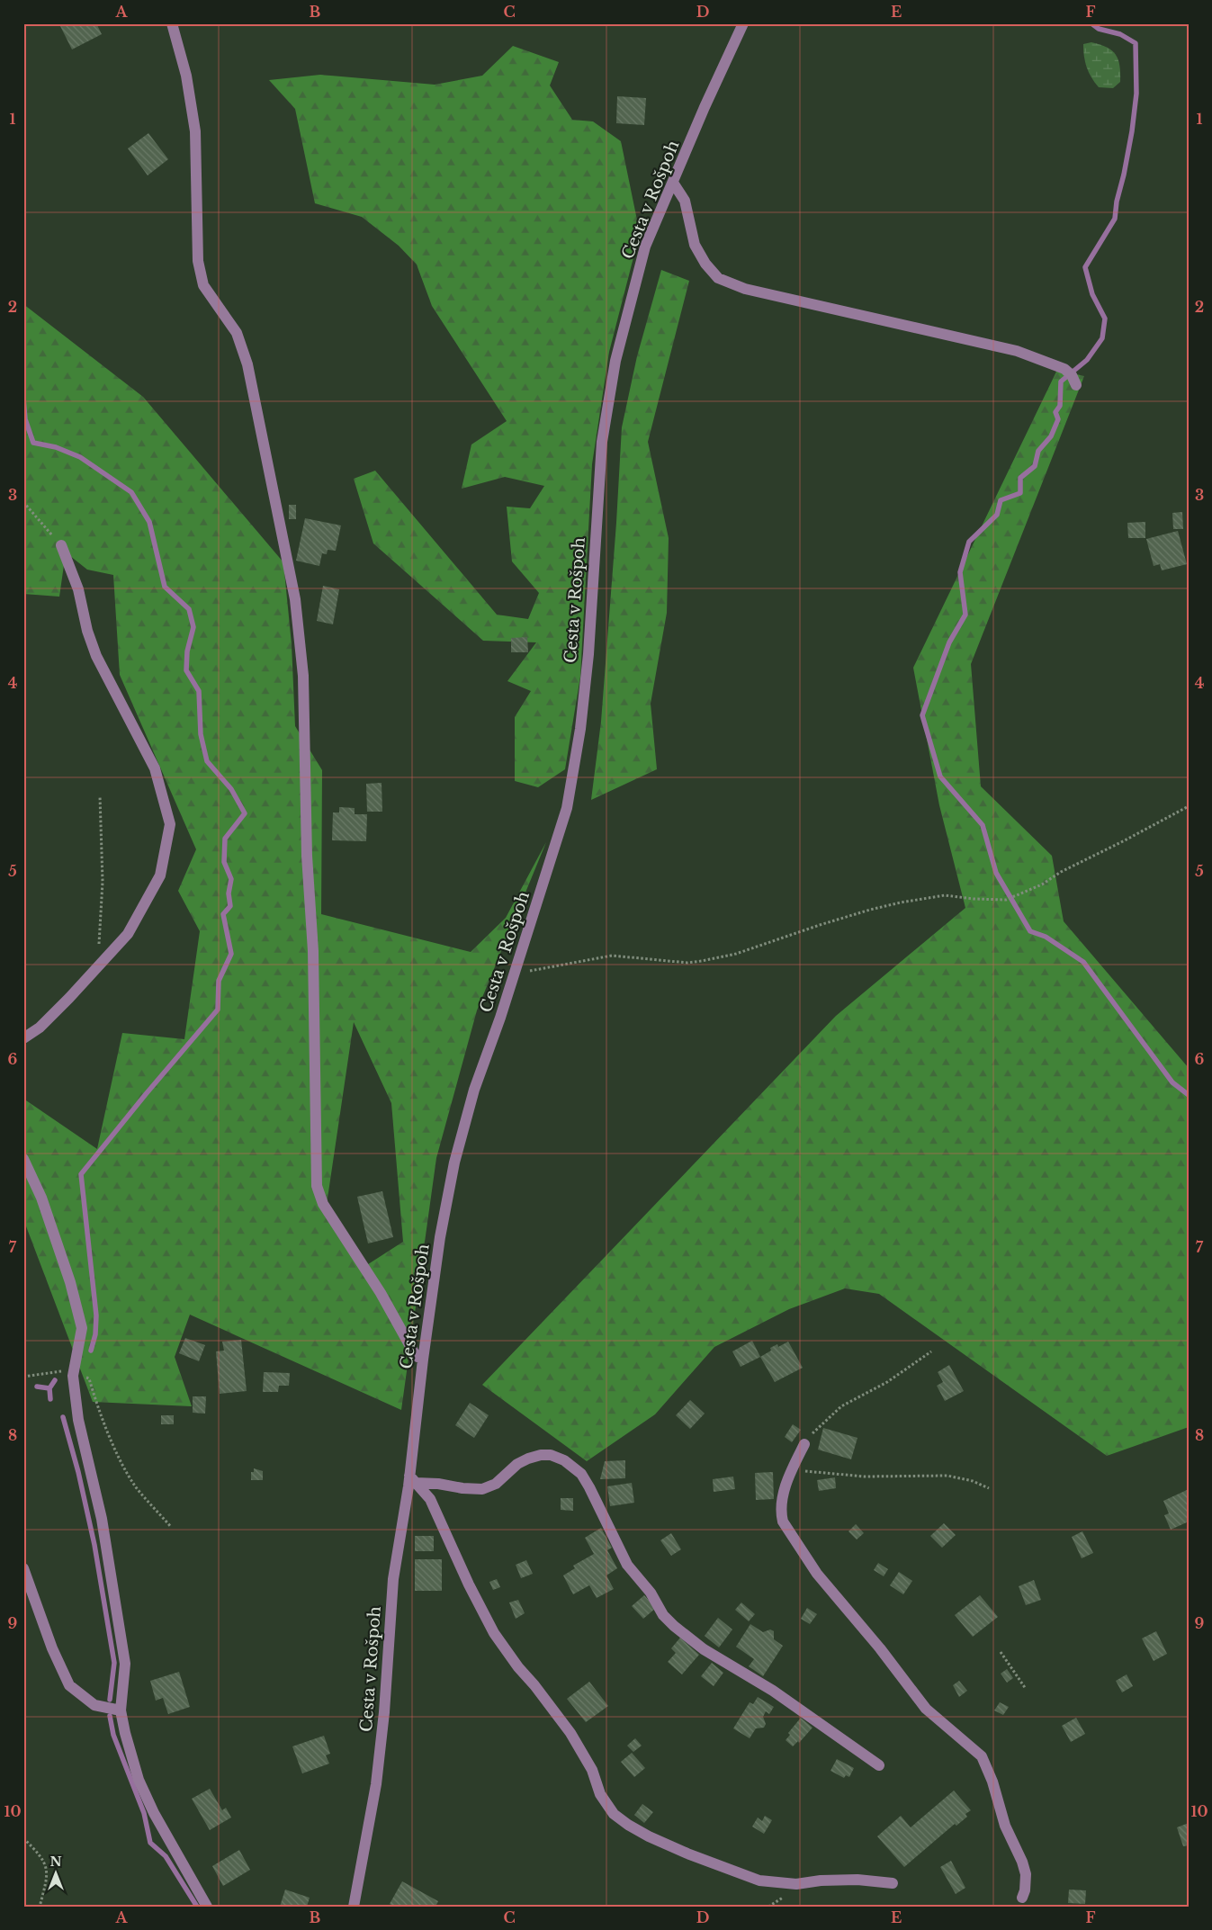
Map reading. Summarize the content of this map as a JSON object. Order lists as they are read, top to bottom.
{
  "streets": {
    "street": ["Cesta v Rošpoh"]
  },
  "north": "top",
  "grid": {
    "columns": [
      "A",
      "B",
      "C",
      "D",
      "E",
      "F"
    ],
    "rows": [
      "1",
      "2",
      "3",
      "4",
      "5",
      "6",
      "7",
      "8",
      "9",
      "10"
    ]
  }
}
